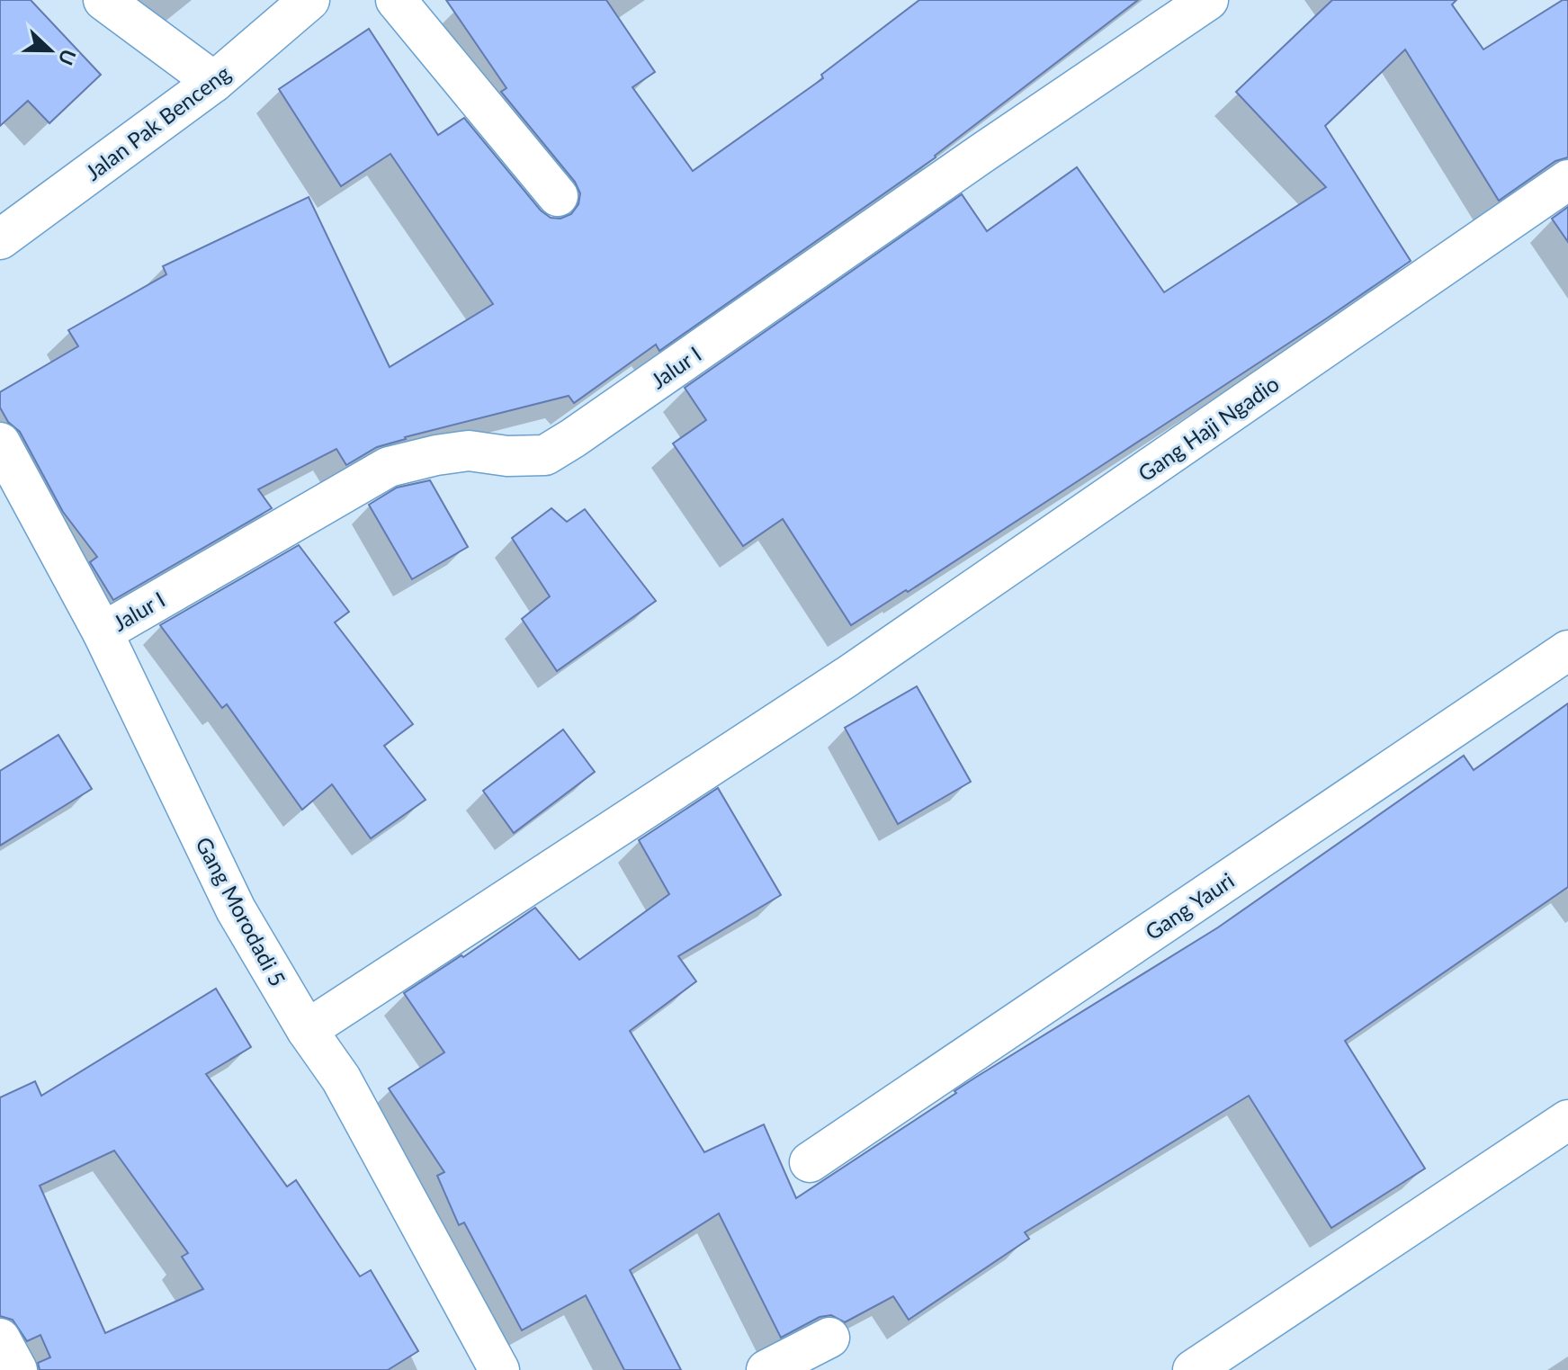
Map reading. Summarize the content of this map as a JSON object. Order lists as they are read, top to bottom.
{
  "streets": {
    "street": [
      "Jalan Pak Benceng",
      "Jalur I",
      "Gang Haji Ngadio",
      "Gang Yauri",
      "Gang Morodadi 5"
    ]
  },
  "crossings": [
    ["Jalur I", "Gang Morodadi 5"],
    ["Gang Haji Ngadio", "Gang Morodadi 5"]
  ],
  "north": "right"
}
